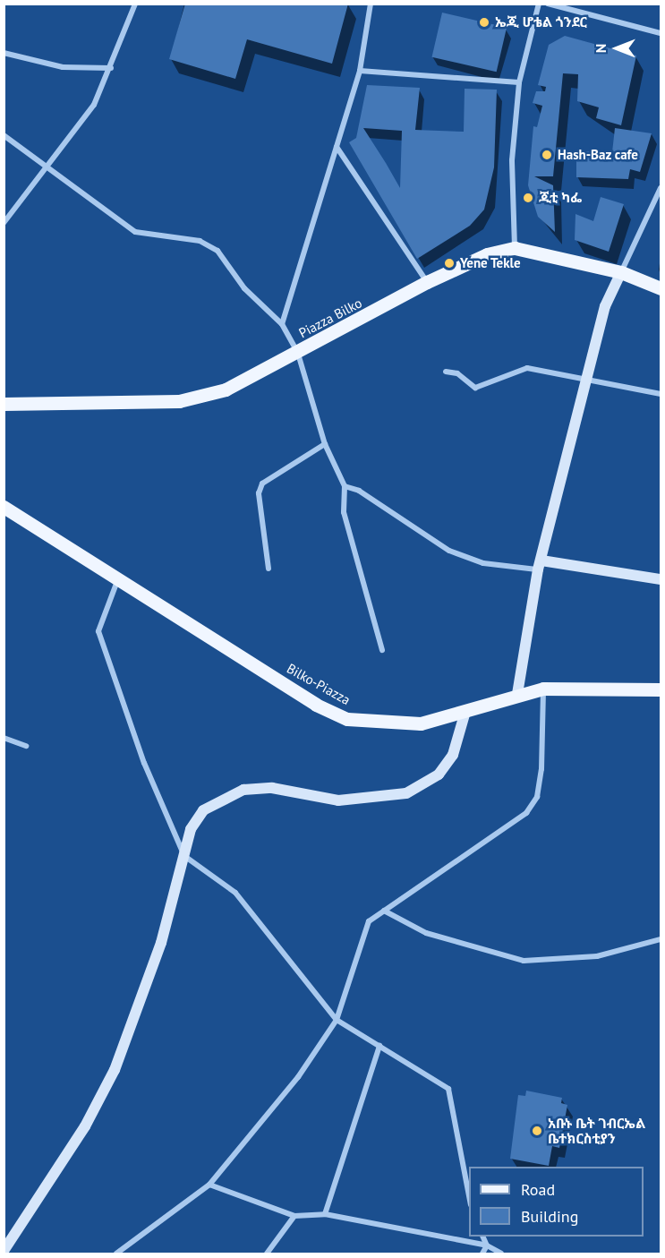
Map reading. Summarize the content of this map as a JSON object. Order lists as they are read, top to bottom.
{
  "streets": {
    "main road": ["Piazza Bilko", "Bilko-Piazza"]
  },
  "places": [
    "ኤጂ ሆቴል ጎንደር",
    "Hash-Baz cafe",
    "ጂቲ ካፌ",
    "Yene Tekle",
    "አቡኑ ቤት ገብርኤል ቤተክርስቲያን"
  ],
  "legend": ["Road", "Building"],
  "north": "left"
}
